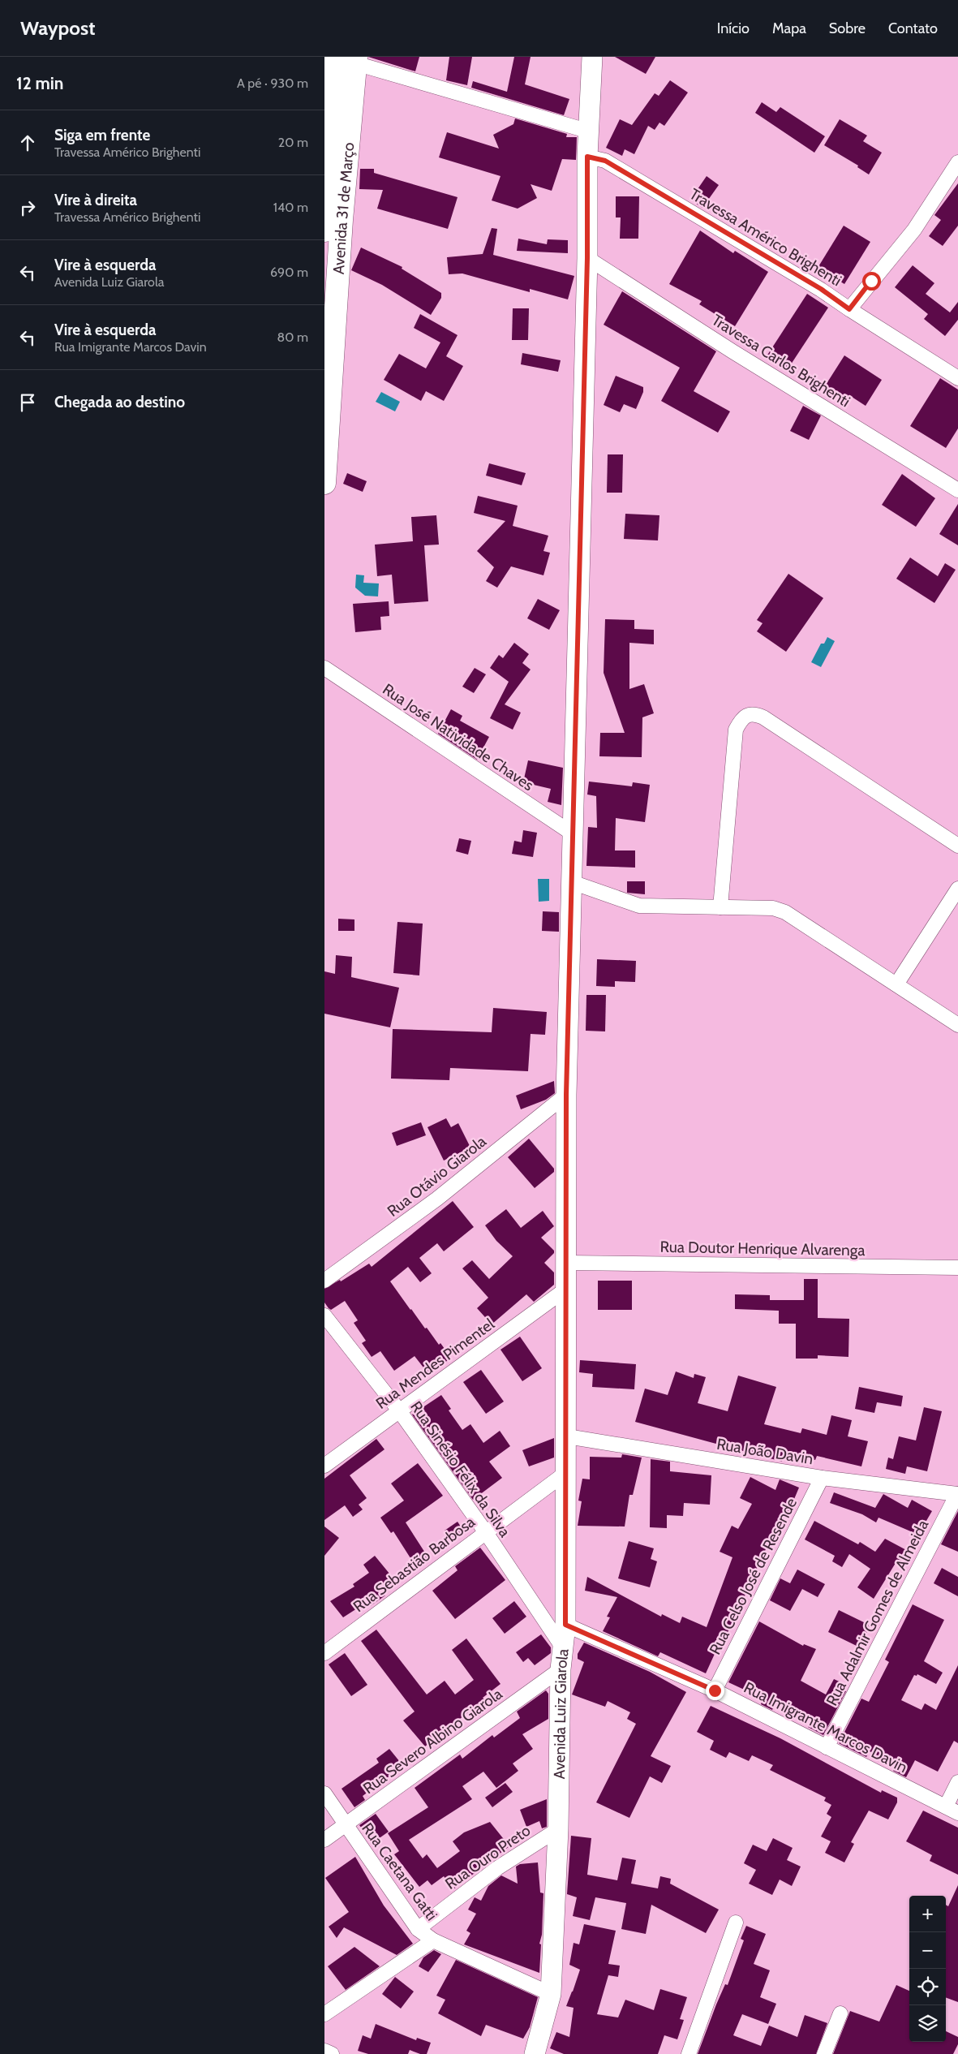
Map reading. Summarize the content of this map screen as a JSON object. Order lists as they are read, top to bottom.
{
  "streets": {
    "main road": ["Avenida 31 de Março"],
    "street": [
      "Travessa Américo Brighenti",
      "Travessa Carlos Brighenti",
      "Rua José Natividade Chaves",
      "Rua Otávio Giarola",
      "Rua Doutor Henrique Alvarenga",
      "Rua Mendes Pimentel",
      "Rua João Davin",
      "Rua Sinésio Félix da Silva",
      "Rua Sebastião Barbosa",
      "Rua Celso José de Resende",
      "Rua Adalmir Gomes de Almeida",
      "Avenida Luiz Giarola",
      "Rua Imigrante Marcos Davin",
      "Rua Severo Albino Giarola",
      "Rua Ouro Preto",
      "Rua Caetana Gatti"
    ]
  },
  "crossings": [
    ["Travessa Américo Brighenti", "Avenida Luiz Giarola"],
    ["Travessa Carlos Brighenti", "Avenida Luiz Giarola"],
    ["Rua José Natividade Chaves", "Avenida Luiz Giarola"],
    ["Rua Otávio Giarola", "Avenida Luiz Giarola"],
    ["Rua Doutor Henrique Alvarenga", "Avenida Luiz Giarola"],
    ["Rua Mendes Pimentel", "Rua Sinésio Félix da Silva"],
    ["Rua Mendes Pimentel", "Avenida Luiz Giarola"],
    ["Rua João Davin", "Rua Celso José de Resende"],
    ["Rua João Davin", "Rua Adalmir Gomes de Almeida"],
    ["Rua João Davin", "Avenida Luiz Giarola"],
    ["Rua Sinésio Félix da Silva", "Rua Sebastião Barbosa"],
    ["Rua Sinésio Félix da Silva", "Avenida Luiz Giarola"],
    ["Rua Sebastião Barbosa", "Avenida Luiz Giarola"],
    ["Rua Celso José de Resende", "Rua Imigrante Marcos Davin"],
    ["Rua Adalmir Gomes de Almeida", "Rua Imigrante Marcos Davin"],
    ["Avenida Luiz Giarola", "Rua Imigrante Marcos Davin"],
    ["Avenida Luiz Giarola", "Rua Severo Albino Giarola"],
    ["Avenida Luiz Giarola", "Rua Ouro Preto"],
    ["Avenida Luiz Giarola", "Rua Caetana Gatti"],
    ["Rua Severo Albino Giarola", "Rua Caetana Gatti"],
    ["Rua Ouro Preto", "Rua Caetana Gatti"]
  ],
  "page": {
    "header": "Waypost",
    "nav": [
      "Início",
      "Mapa",
      "Sobre",
      "Contato"
    ],
    "heading": ["12 min", "A pé · 930 m"],
    "list": [
      ["Siga em frente", "Travessa Américo Brighenti", "20 m"],
      ["Vire à direita", "Travessa Américo Brighenti", "140 m"],
      ["Vire à esquerda", "Avenida Luiz Giarola", "690 m"],
      ["Vire à esquerda", "Rua Imigrante Marcos Davin", "80 m"],
      "Chegada ao destino"
    ],
    "map_buttons": ["+", "−"]
  }
}
